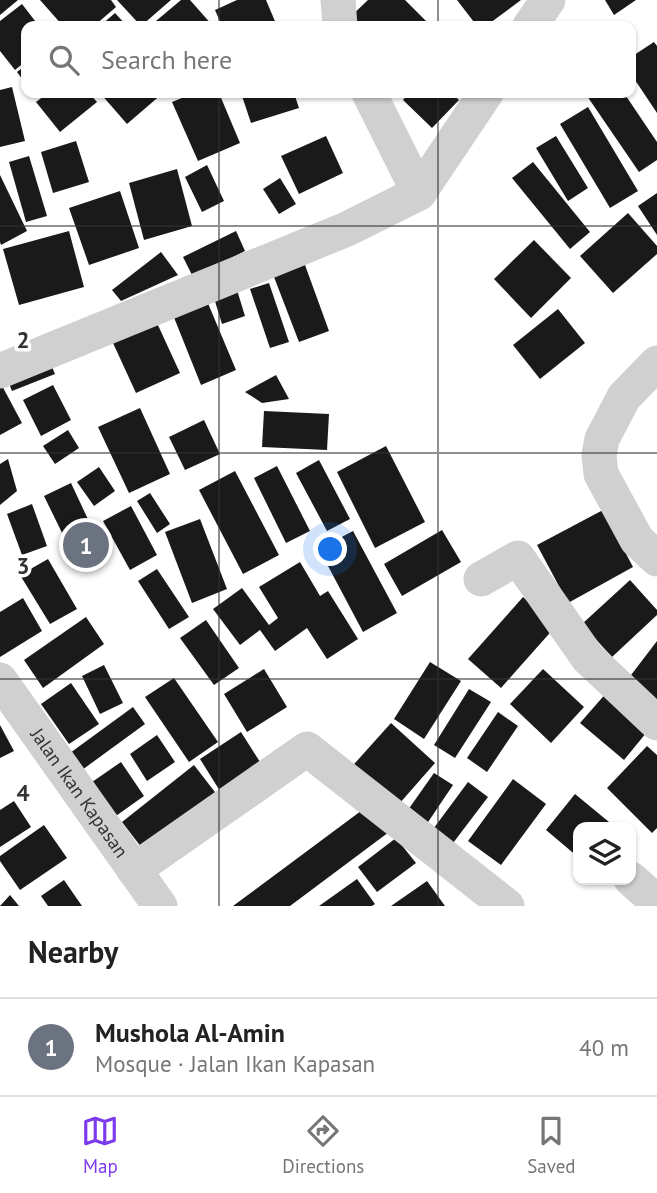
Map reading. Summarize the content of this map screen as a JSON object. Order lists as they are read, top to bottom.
{
  "streets": {
    "street": ["Jalan Ikan Kapasan"]
  },
  "page": {
    "search": "Search here",
    "pins": "1",
    "heading": "Nearby",
    "list": [
      {
        "mark": "1",
        "name": "Mushola Al-Amin",
        "note": "Mosque · Jalan Ikan Kapasan",
        "value": "40 m"
      }
    ],
    "nav": ["Map", "Directions", "Saved"]
  },
  "grid": {
    "rows": ["2", "3", "4"]
  }
}
